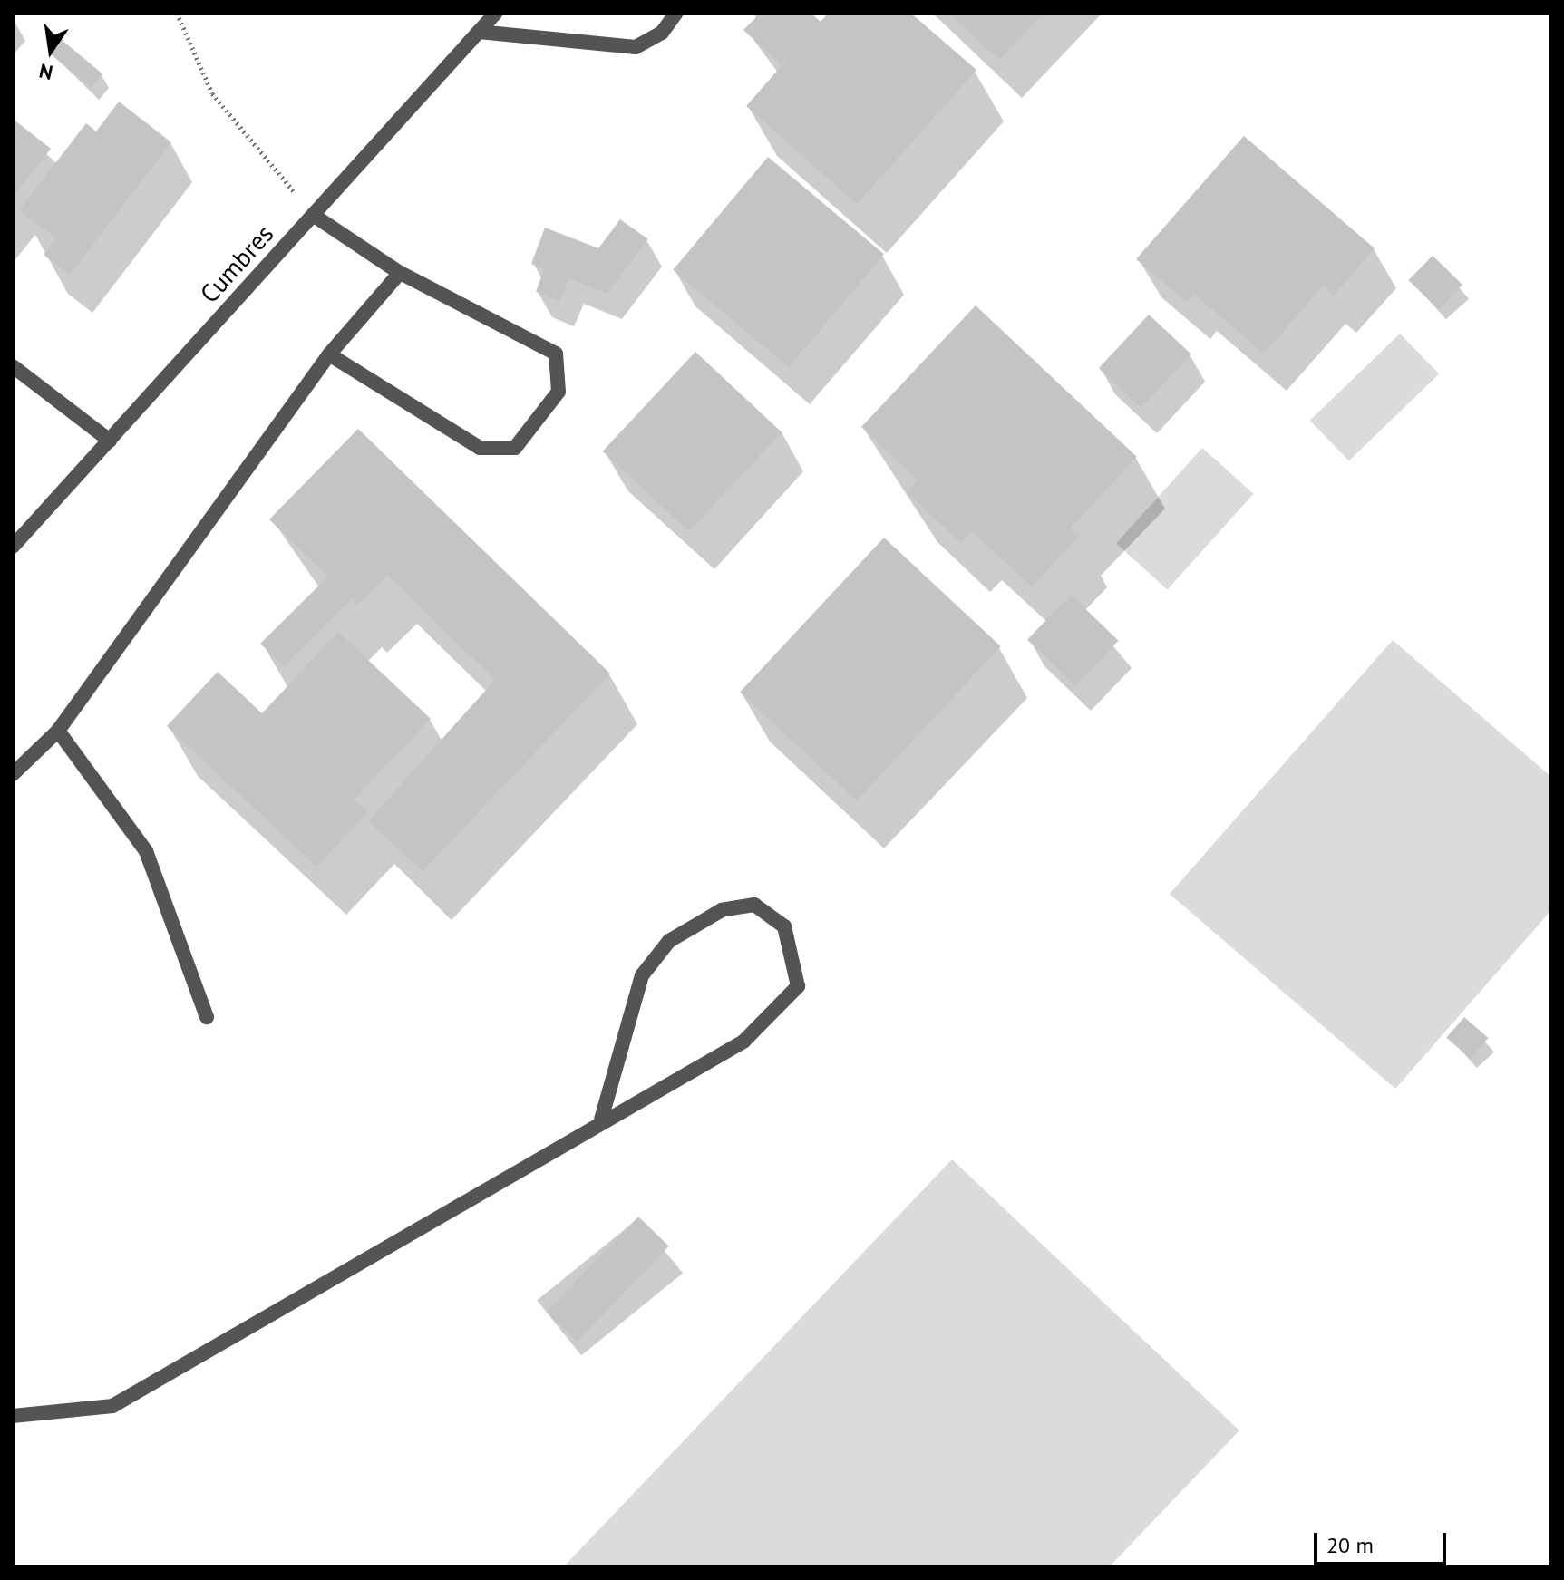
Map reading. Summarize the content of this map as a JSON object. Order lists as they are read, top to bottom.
{
  "streets": {
    "street": ["Cumbres"]
  },
  "scale_bar": "20 m",
  "north": "bottom"
}
